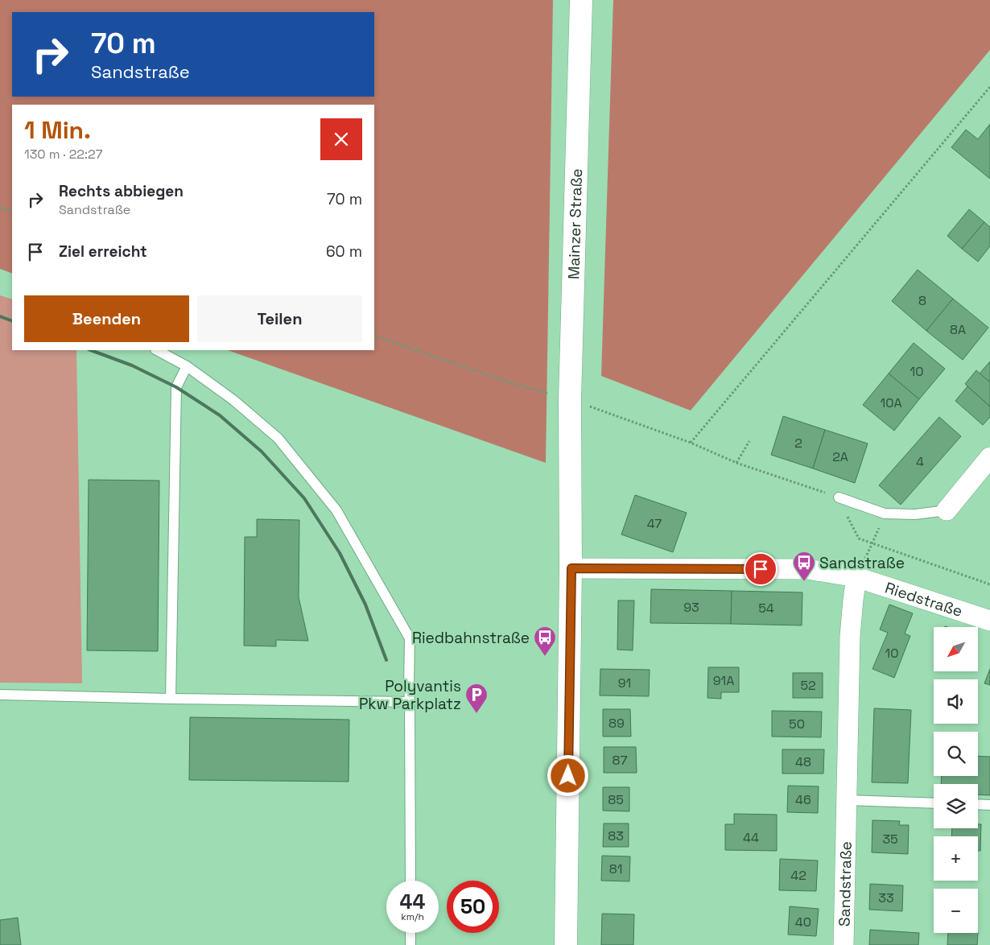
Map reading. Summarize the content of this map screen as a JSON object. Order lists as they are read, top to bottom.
{
  "streets": {
    "main road": ["Mainzer Straße"],
    "street": ["Riedstraße", "Sandstraße"]
  },
  "crossings": [
    ["Riedstraße", "Sandstraße"]
  ],
  "places": {
    "bus stop": ["Sandstraße", "Riedbahnstraße"],
    "parking": ["Polyvantis Pkw Parkplatz"]
  },
  "house_numbers": [
    "8",
    "8A",
    "10",
    "10A",
    "2",
    "2A",
    "4",
    "47",
    "93",
    "54",
    "10",
    "91A",
    "91",
    "52",
    "89",
    "50",
    "87",
    "48",
    "85",
    "46",
    "83",
    "44",
    "35",
    "81",
    "42",
    "33",
    "40"
  ],
  "north": "bottom left",
  "page": {
    "turn": ["70 m", "Sandstraße"],
    "heading": ["1 Min.", "130 m · 22:27"],
    "list": [
      {
        "name": "Rechts abbiegen",
        "note": "Sandstraße",
        "value": "70 m"
      },
      {
        "name": "Ziel erreicht",
        "value": "60 m"
      }
    ],
    "buttons": ["Beenden", "Teilen"],
    "map_buttons": ["+", "−"],
    "speed": "44 km/h",
    "limit": "50"
  }
}
